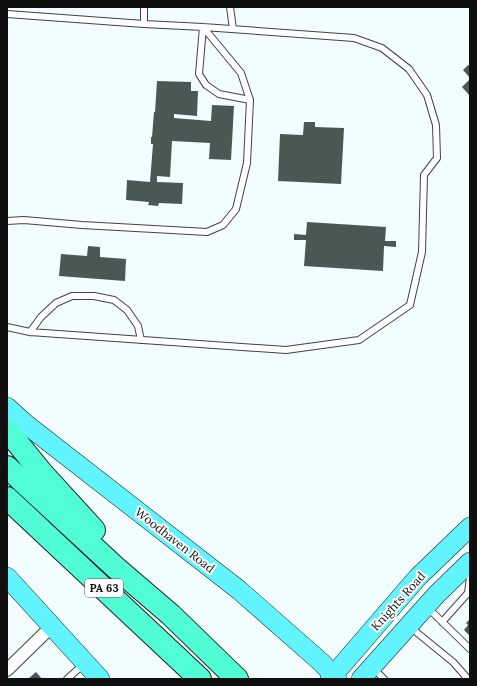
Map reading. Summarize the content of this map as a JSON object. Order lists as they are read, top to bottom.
{
  "streets": {
    "highway": ["PA 63"],
    "main road": ["Woodhaven Road", "Knights Road"]
  },
  "crossings": [
    ["Woodhaven Road", "Knights Road"]
  ]
}
